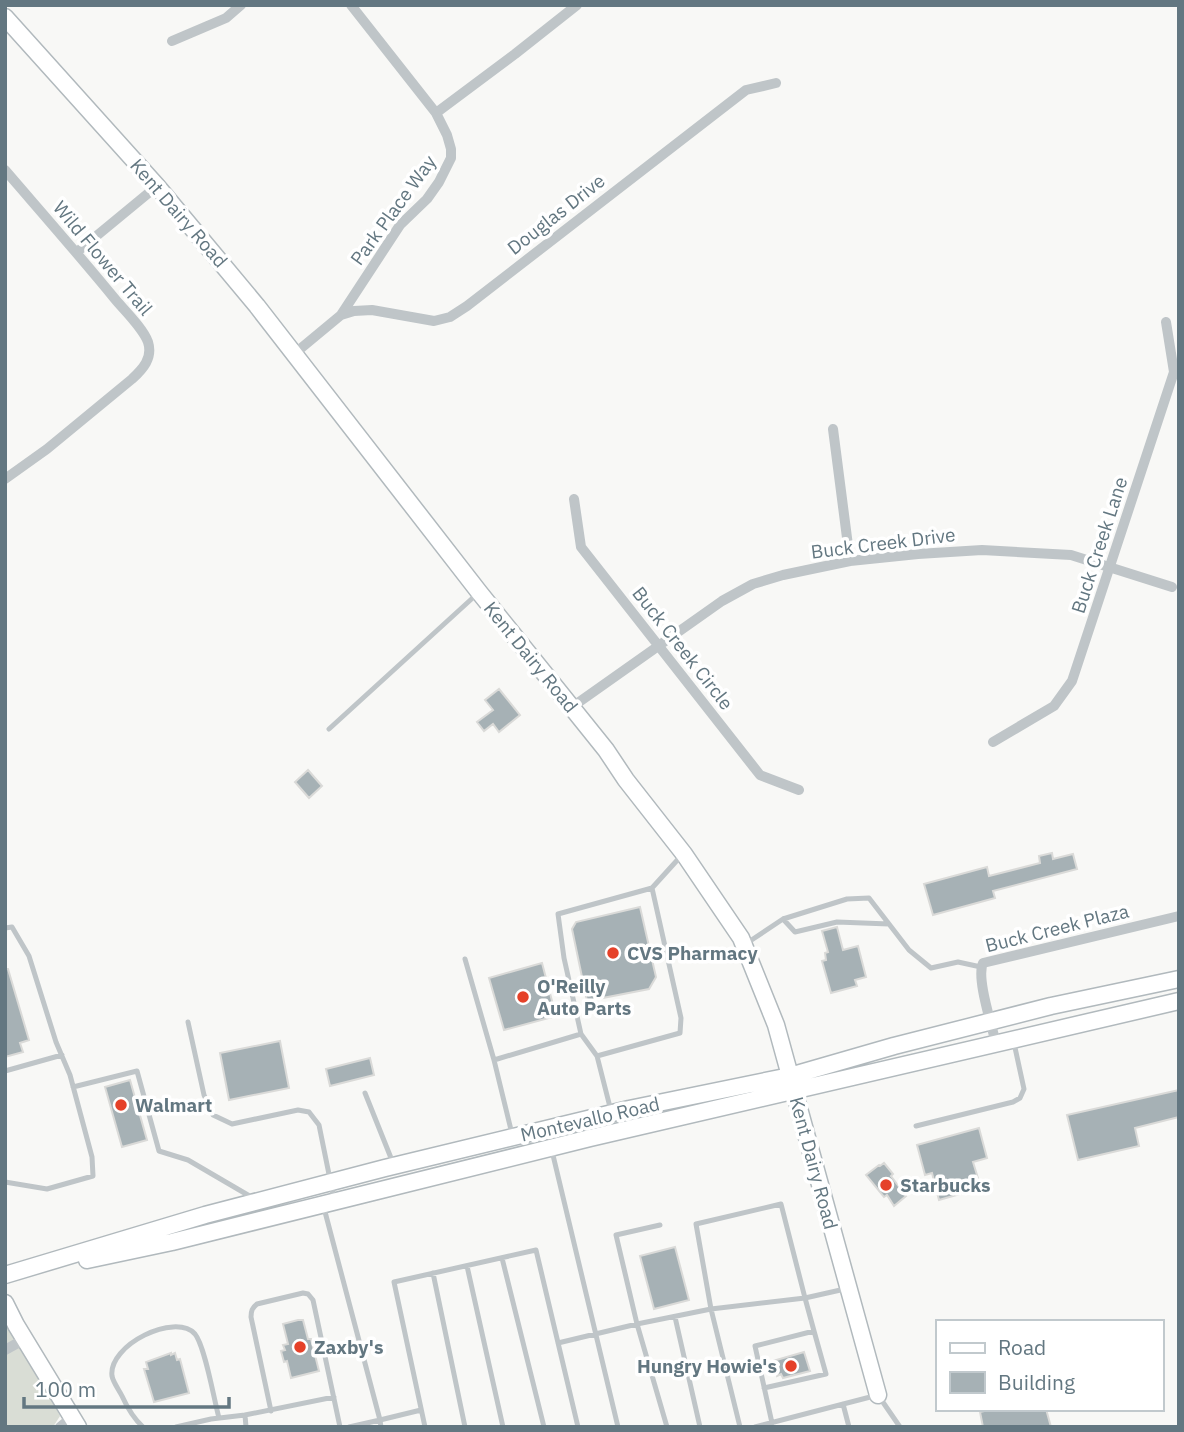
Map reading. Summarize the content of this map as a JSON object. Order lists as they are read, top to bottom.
{
  "streets": {
    "main road": ["Kent Dairy Road", "Montevallo Road"],
    "street": [
      "Park Place Way",
      "Douglas Drive",
      "Wild Flower Trail",
      "Buck Creek Drive",
      "Buck Creek Lane",
      "Buck Creek Circle",
      "Buck Creek Plaza"
    ]
  },
  "crossings": [
    ["Park Place Way", "Kent Dairy Road"],
    ["Park Place Way", "Douglas Drive"],
    ["Kent Dairy Road", "Buck Creek Drive"],
    ["Kent Dairy Road", "Montevallo Road"],
    ["Buck Creek Drive", "Buck Creek Lane"],
    ["Buck Creek Drive", "Buck Creek Circle"],
    ["Buck Creek Plaza", "Montevallo Road"]
  ],
  "places": [
    "CVS Pharmacy",
    "O'Reilly Auto Parts",
    "Walmart",
    "Starbucks",
    "Zaxby's",
    "Hungry Howie's"
  ],
  "legend": ["Road", "Building"],
  "scale_bar": "100 m"
}
